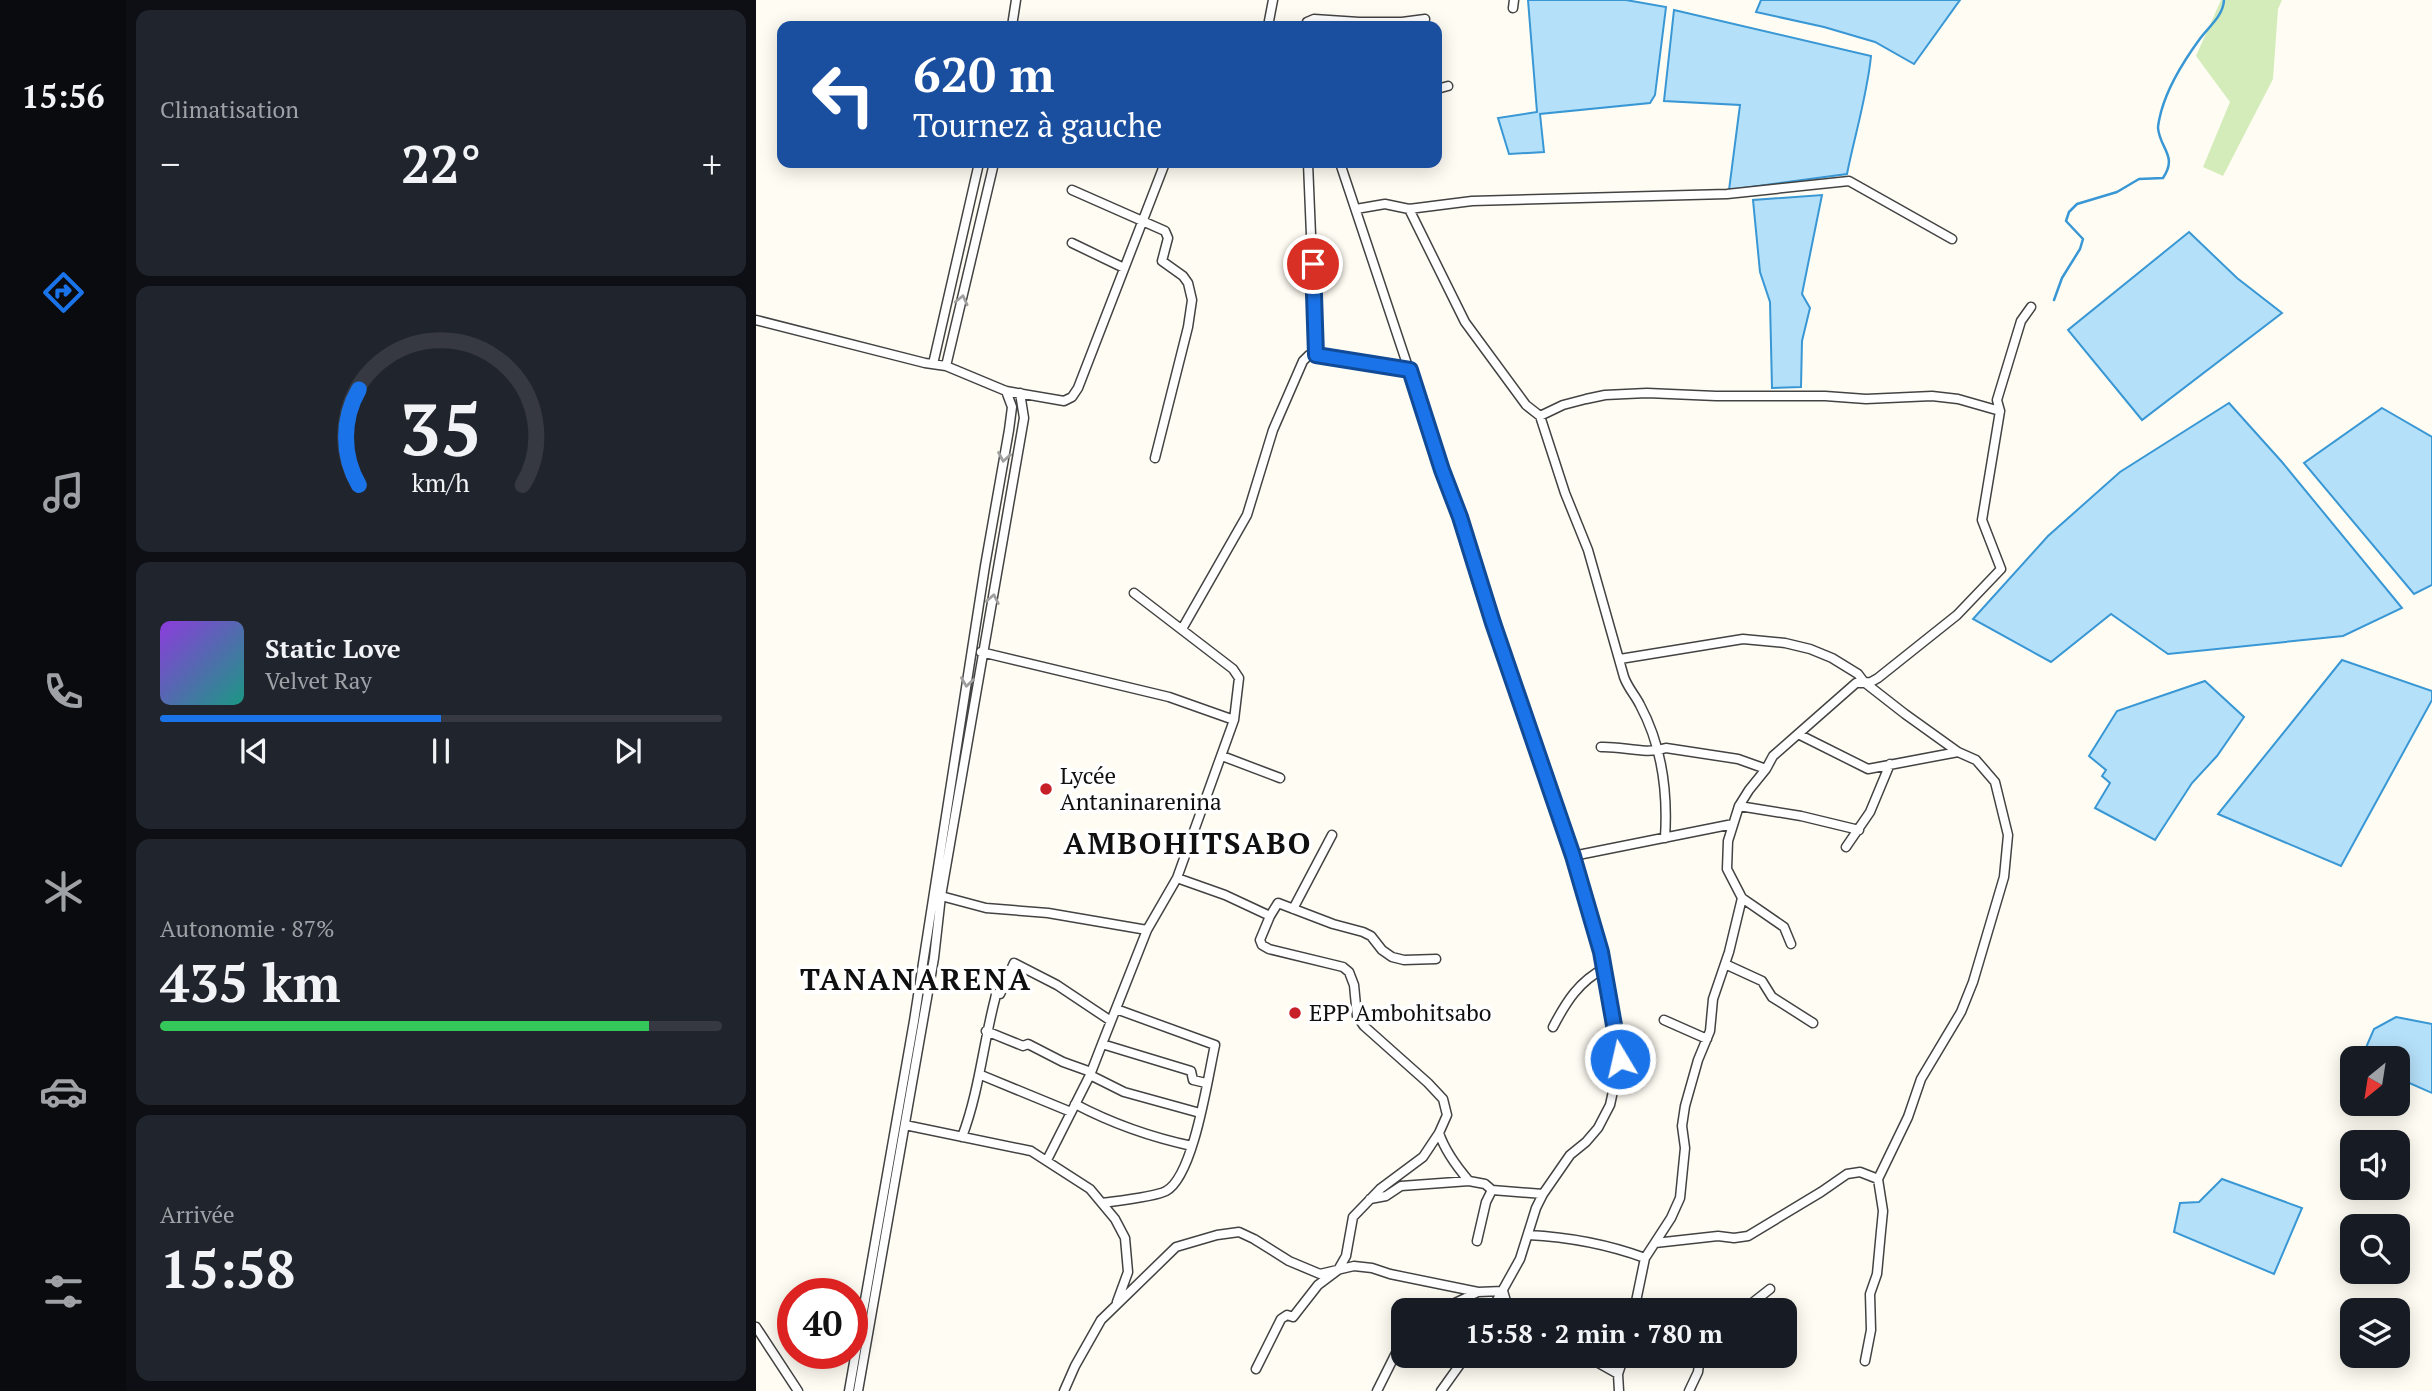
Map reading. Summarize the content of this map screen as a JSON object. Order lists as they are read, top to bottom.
{
  "districts": ["AMBOHITSABO", "TANANARENA"],
  "places": ["Lycée Antaninarenina", "EPP Ambohitsabo"],
  "north": "bottom left",
  "page": {
    "tabs": "15:56",
    "tile": [
      "Climatisation",
      ["Autonomie · 87%", "435 km"],
      ["Arrivée", "15:58"]
    ],
    "turn": ["620 m", "Tournez à gauche"],
    "heat": ["−", "22°", "+"],
    "song": ["Static Love", "Velvet Ray"],
    "limit": "40",
    "trip": "15:58 · 2 min · 780 m",
    "gauge": ["35", "km/h"]
  }
}
